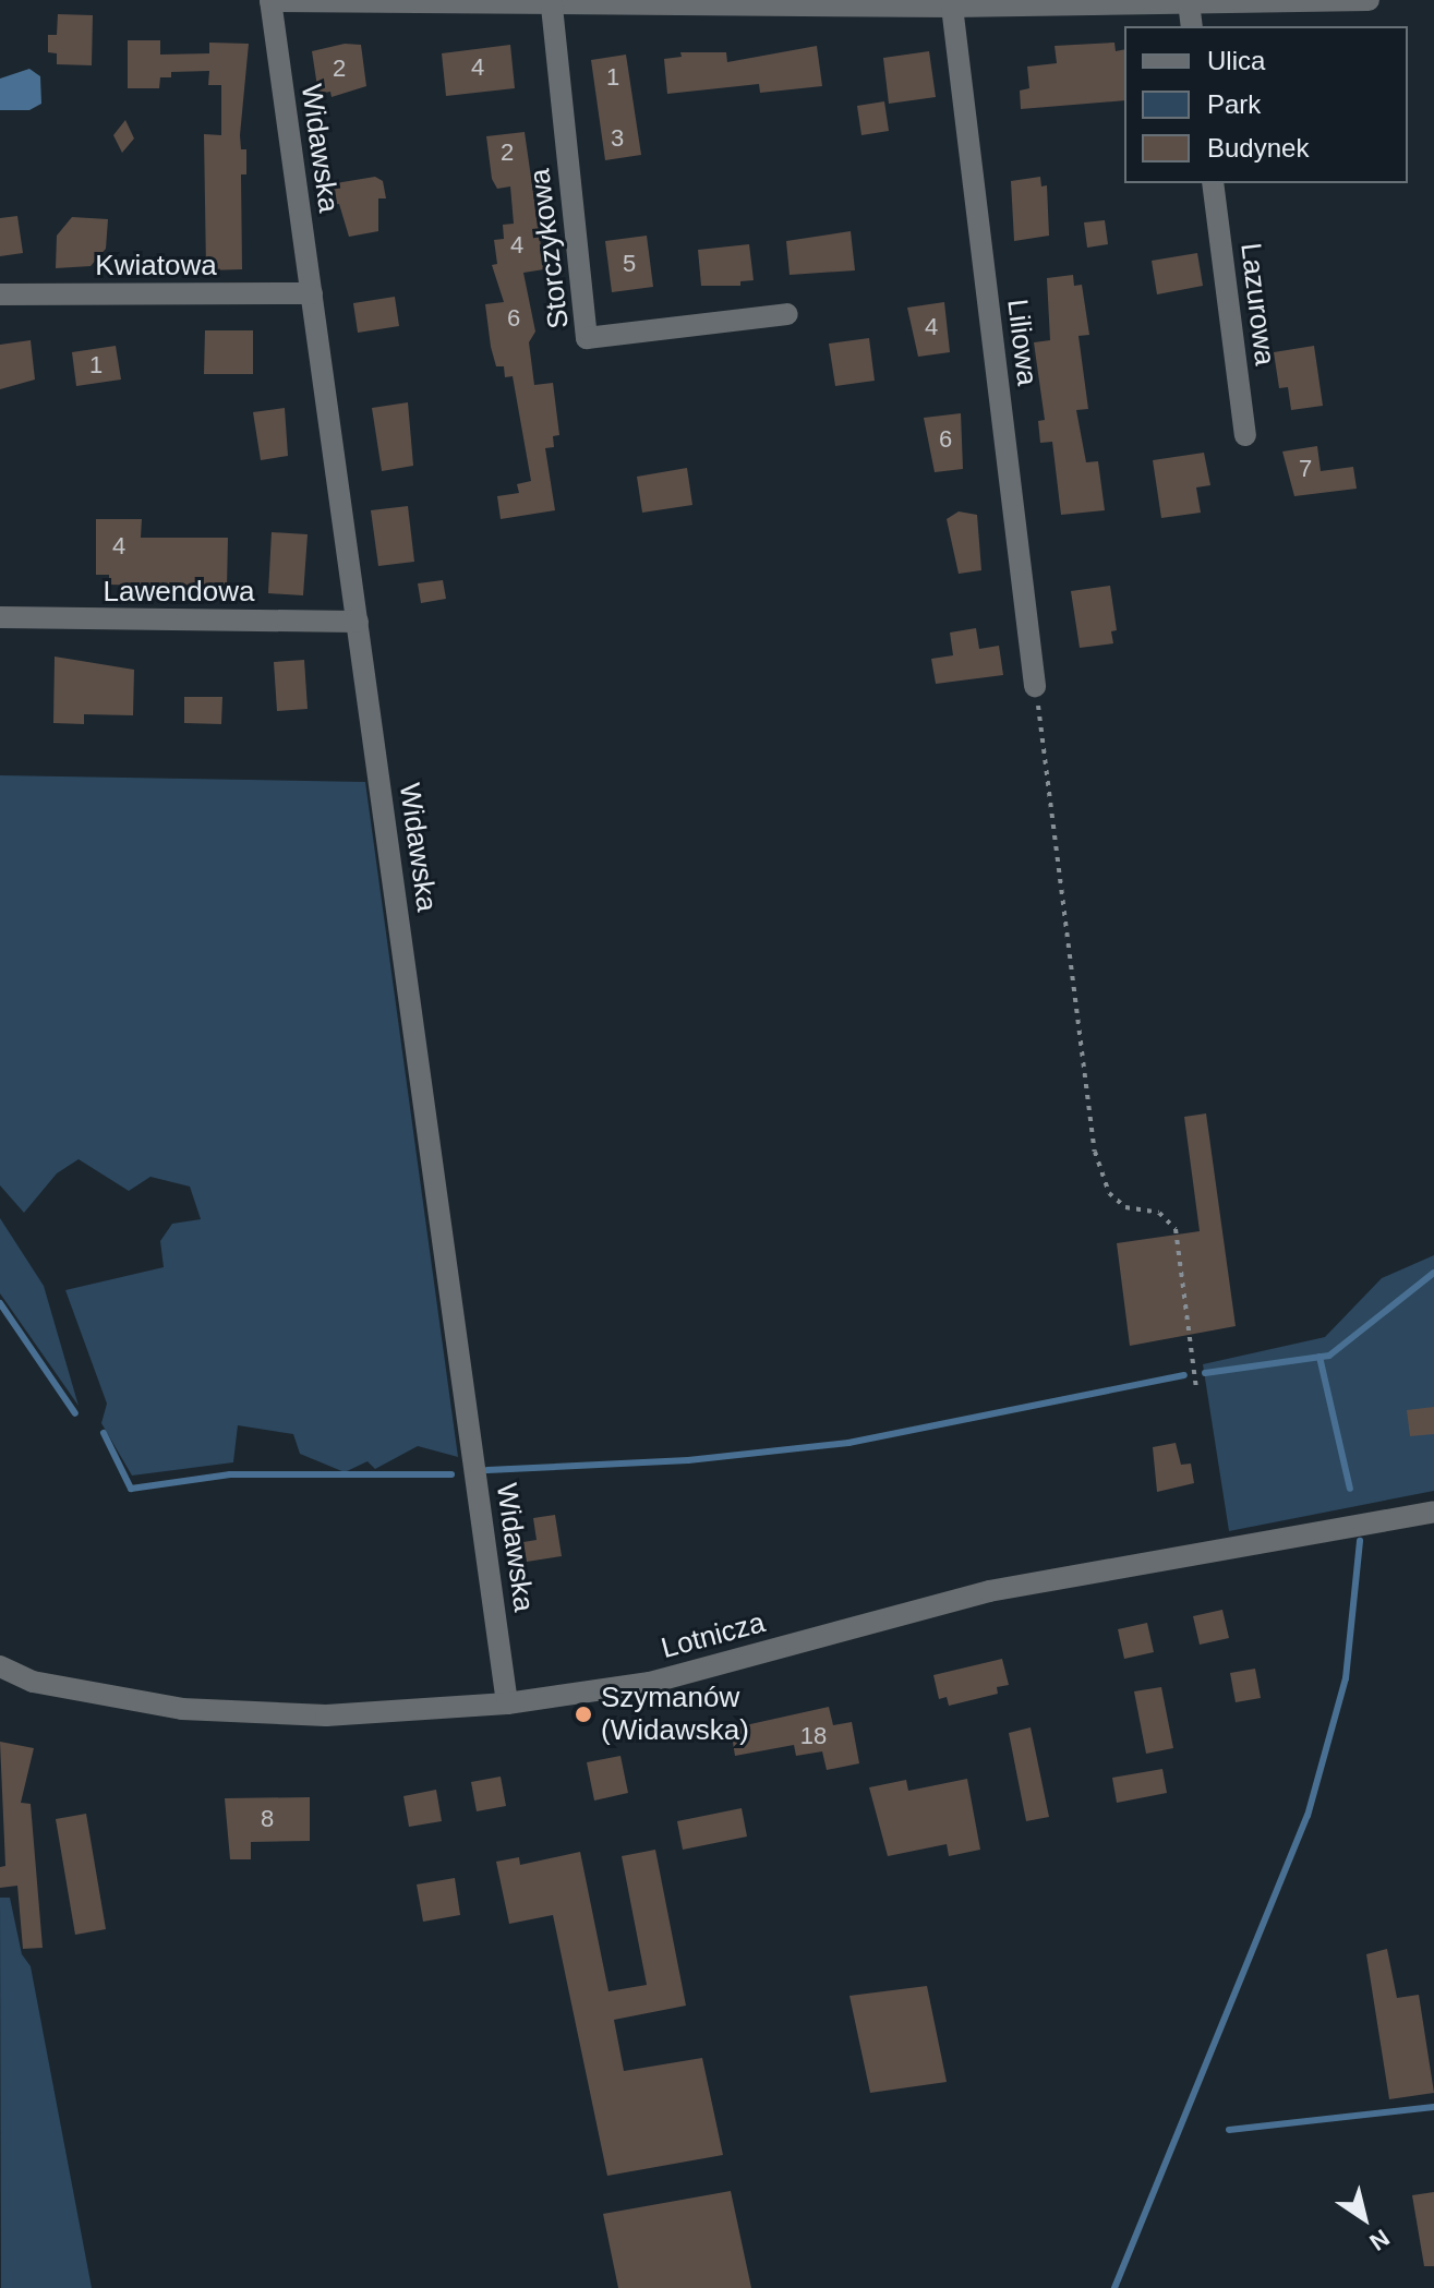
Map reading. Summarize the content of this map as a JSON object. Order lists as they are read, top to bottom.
{
  "streets": {
    "street": [
      "Widawska",
      "Storczykowa",
      "Kwiatowa",
      "Lazurowa",
      "Liliowa",
      "Lawendowa",
      "Lotnicza"
    ]
  },
  "crossings": [
    ["Widawska", "Kwiatowa"],
    ["Widawska", "Lawendowa"],
    ["Widawska", "Lotnicza"]
  ],
  "places": ["Szymanów (Widawska)"],
  "house_numbers": [
    "4",
    "2",
    "1",
    "3",
    "2",
    "4",
    "5",
    "6",
    "4",
    "1",
    "6",
    "7",
    "4",
    "18",
    "8"
  ],
  "legend": ["Ulica", "Park", "Budynek"],
  "north": "bottom right"
}
